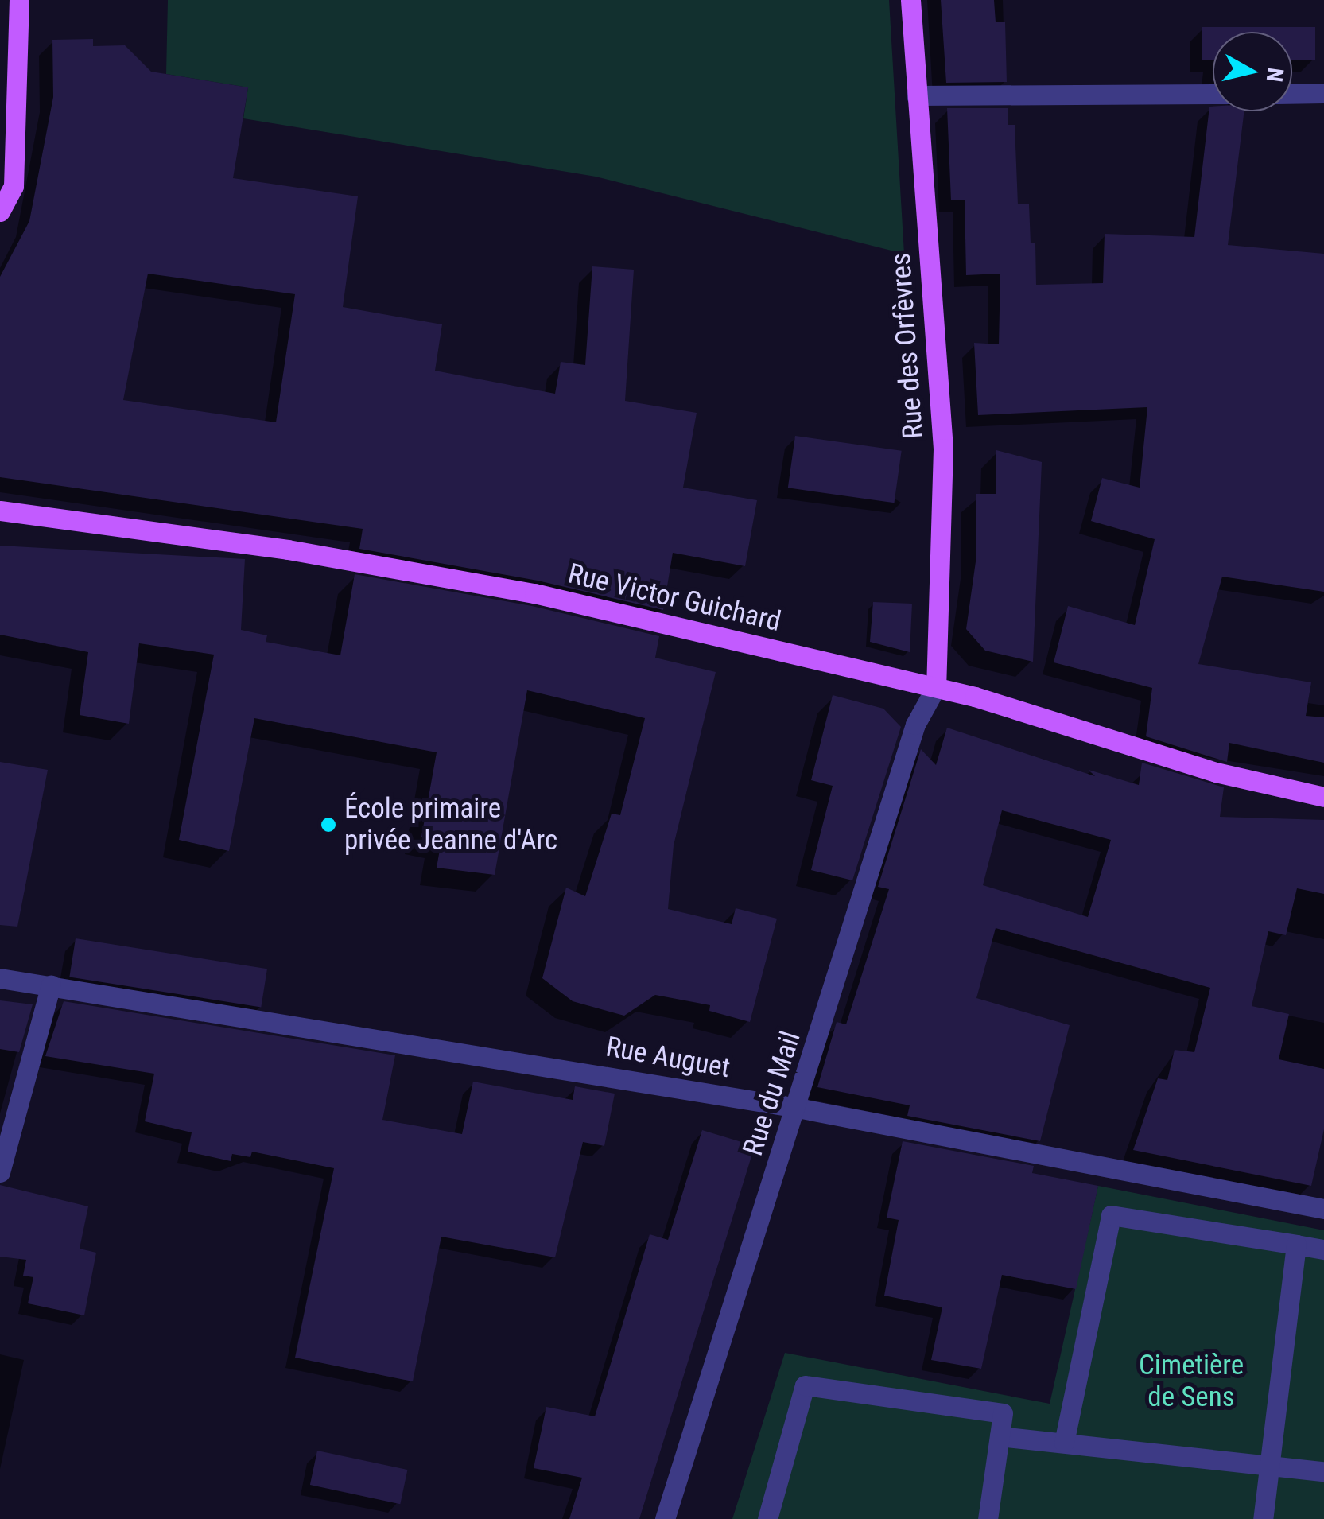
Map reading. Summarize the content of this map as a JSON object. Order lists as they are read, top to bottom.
{
  "streets": {
    "main road": ["Rue des Orfèvres", "Rue Victor Guichard"],
    "street": ["Rue Auguet", "Rue du Mail"]
  },
  "crossings": [
    ["Rue des Orfèvres", "Rue Victor Guichard"],
    ["Rue des Orfèvres", "Rue du Mail"],
    ["Rue Victor Guichard", "Rue du Mail"],
    ["Rue Auguet", "Rue du Mail"]
  ],
  "parks": ["Cimetière de Sens"],
  "places": ["École primaire privée Jeanne d'Arc"],
  "north": "right"
}
